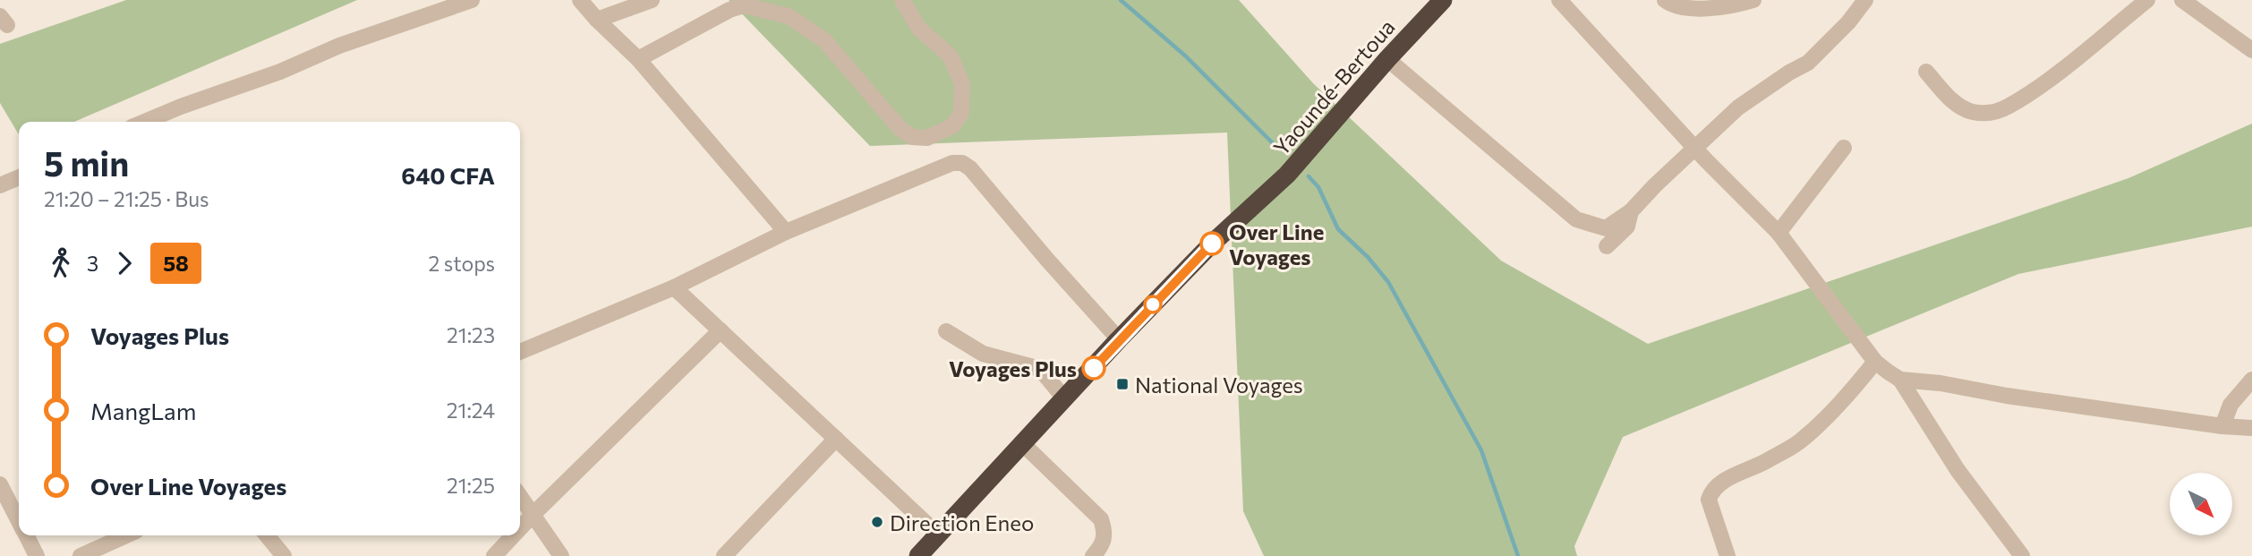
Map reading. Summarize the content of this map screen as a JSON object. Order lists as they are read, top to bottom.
{
  "streets": {
    "highway": ["Yaoundé-Bertoua"]
  },
  "places": {
    "other": ["Over Line Voyages", "Voyages Plus", "Direction Eneo"],
    "transit": ["National Voyages"]
  },
  "lines": ["bus line 58"],
  "north": "bottom right",
  "page": {
    "heading": ["5 min", "21:20 – 21:25 · Bus", "640 CFA"],
    "legs": ["3", "58", "2 stops"],
    "list": [
      {
        "name": "Voyages Plus",
        "value": "21:23"
      },
      {
        "name": "MangLam",
        "value": "21:24"
      },
      {
        "name": "Over Line Voyages",
        "value": "21:25"
      }
    ]
  }
}
